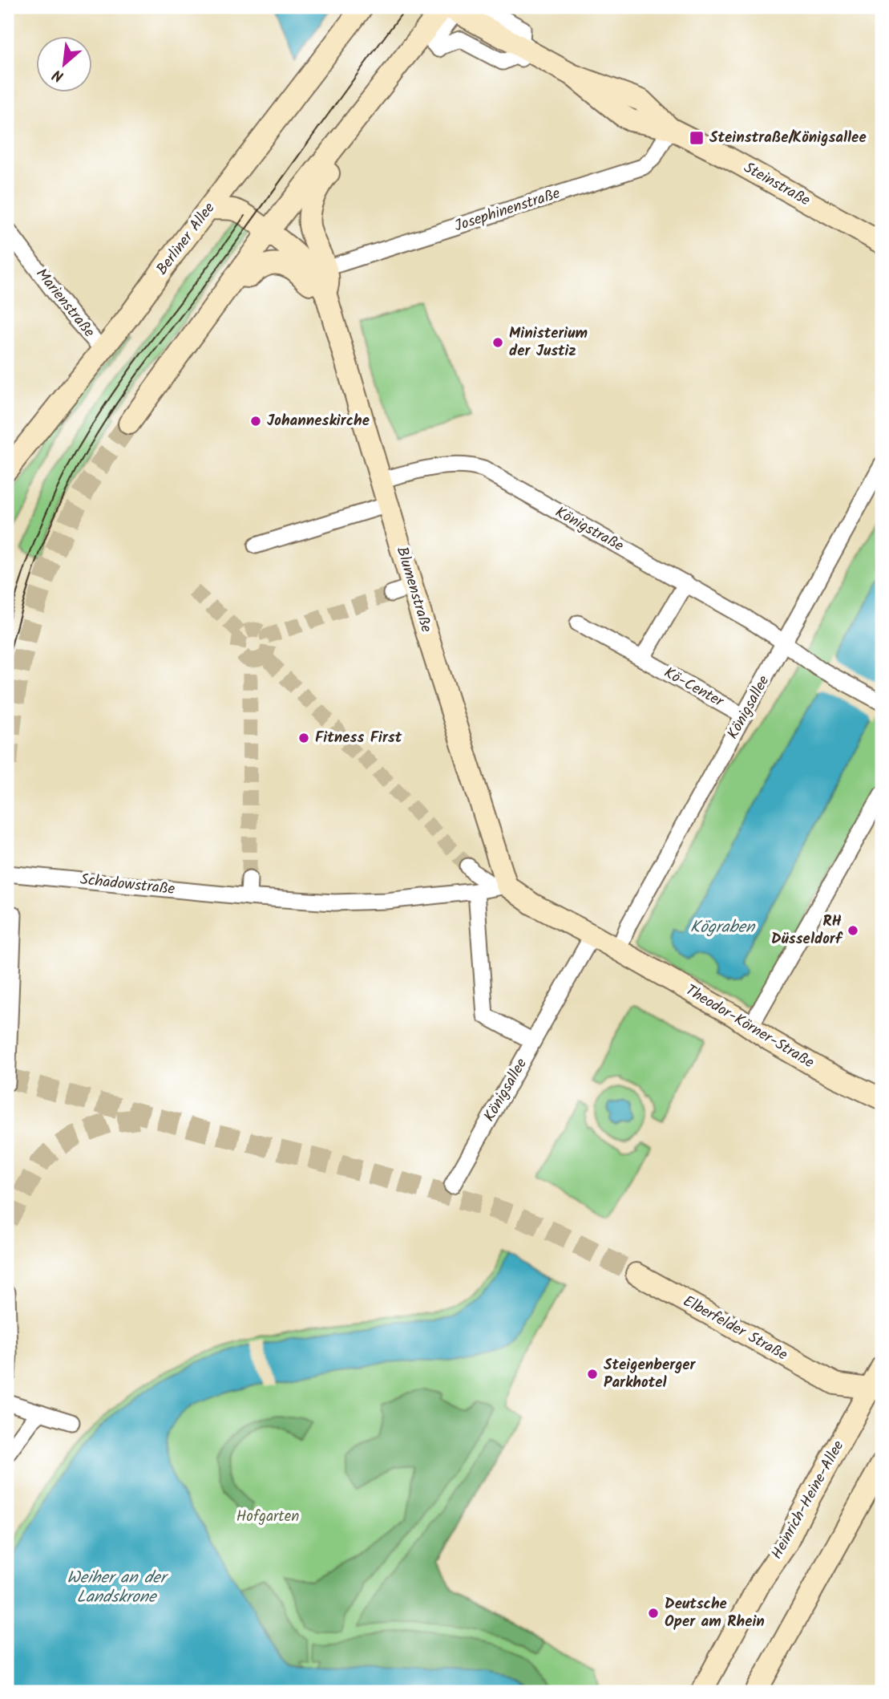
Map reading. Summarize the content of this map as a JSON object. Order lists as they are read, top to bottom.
{
  "streets": {
    "main road": [
      "Steinstraße",
      "Berliner Allee",
      "Blumenstraße",
      "Theodor-Körner-Straße",
      "Elberfelder Straße",
      "Heinrich-Heine-Allee"
    ],
    "street": [
      "Josephinenstraße",
      "Marienstraße",
      "Königstraße",
      "Kö-Center",
      "Königsallee",
      "Schadowstraße"
    ]
  },
  "crossings": [
    ["Steinstraße", "Josephinenstraße"],
    ["Josephinenstraße", "Blumenstraße"],
    ["Berliner Allee", "Marienstraße"],
    ["Königstraße", "Blumenstraße"],
    ["Königstraße", "Königsallee"],
    ["Blumenstraße", "Schadowstraße"],
    ["Kö-Center", "Königsallee"],
    ["Königsallee", "Theodor-Körner-Straße"],
    ["Elberfelder Straße", "Heinrich-Heine-Allee"]
  ],
  "water": ["Kögraben", "Weiher an der Landskrone"],
  "parks": ["Hofgarten"],
  "places": {
    "transit": ["Steinstraße/Königsallee"],
    "other": [
      "Ministerium der Justiz",
      "Johanneskirche",
      "Fitness First",
      "RH Düsseldorf",
      "Steigenberger Parkhotel",
      "Deutsche Oper am Rhein"
    ]
  },
  "north": "bottom left"
}
